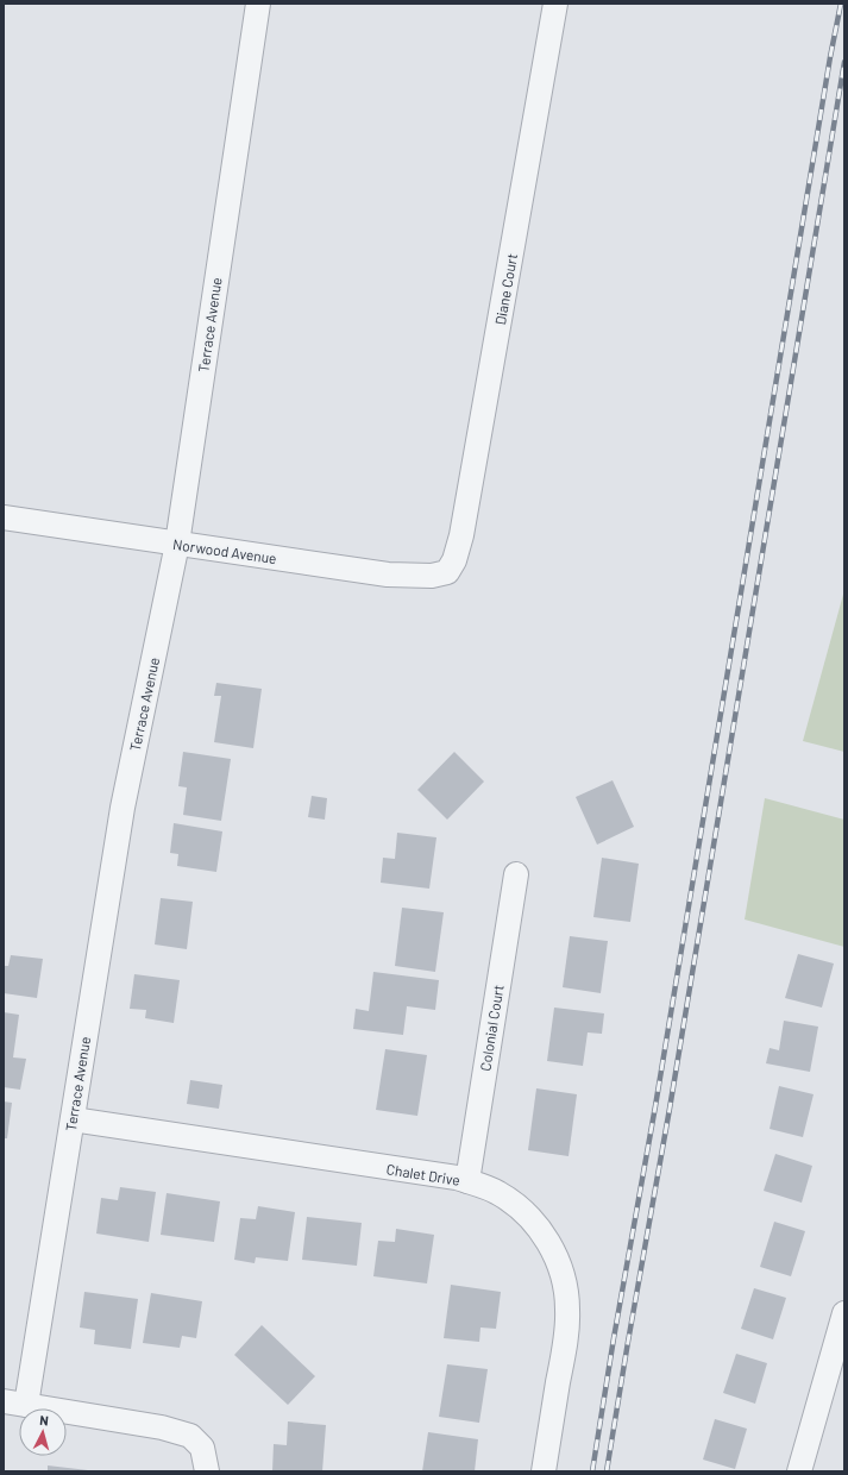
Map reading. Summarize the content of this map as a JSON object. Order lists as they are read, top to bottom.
{
  "streets": {
    "street": [
      "Diane Court",
      "Terrace Avenue",
      "Norwood Avenue",
      "Colonial Court",
      "Chalet Drive"
    ]
  },
  "crossings": [
    ["Diane Court", "Norwood Avenue"],
    ["Terrace Avenue", "Norwood Avenue"],
    ["Terrace Avenue", "Chalet Drive"],
    ["Colonial Court", "Chalet Drive"]
  ],
  "north": "top"
}
